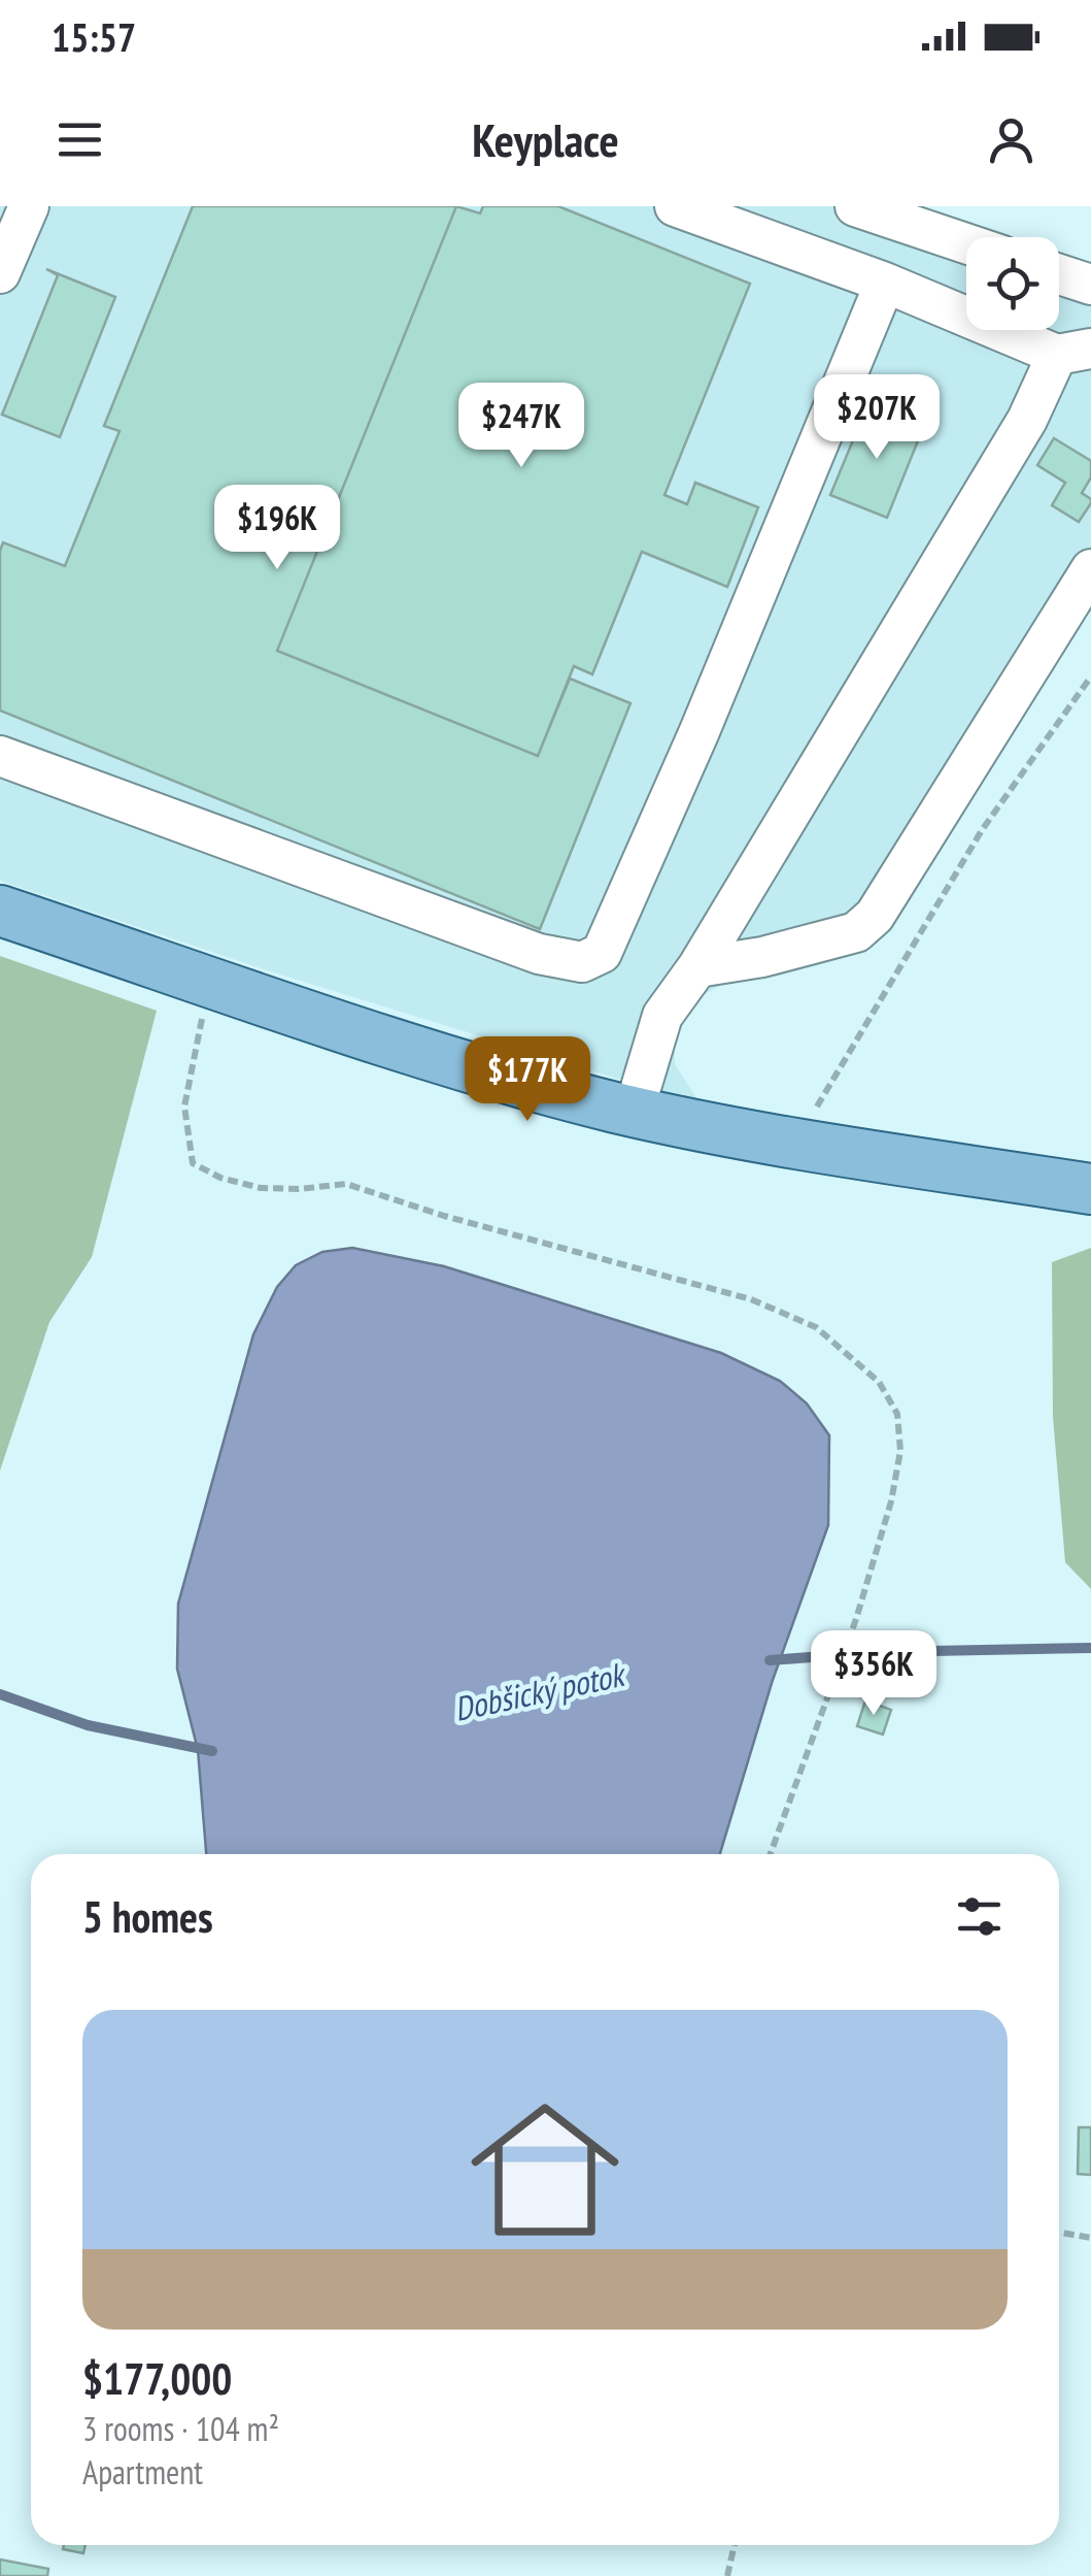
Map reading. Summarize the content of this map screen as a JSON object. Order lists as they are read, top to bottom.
{
  "water": ["Dobšický potok"],
  "page": {
    "status": "15:57",
    "header": "Keyplace",
    "price": [
      "$207K",
      "$247K",
      "$196K",
      "$177K",
      "$356K"
    ],
    "heading": "5 homes",
    "list": [
      {
        "name": "$177,000",
        "note": "3 rooms · 104 m² · Apartment"
      }
    ]
  }
}
